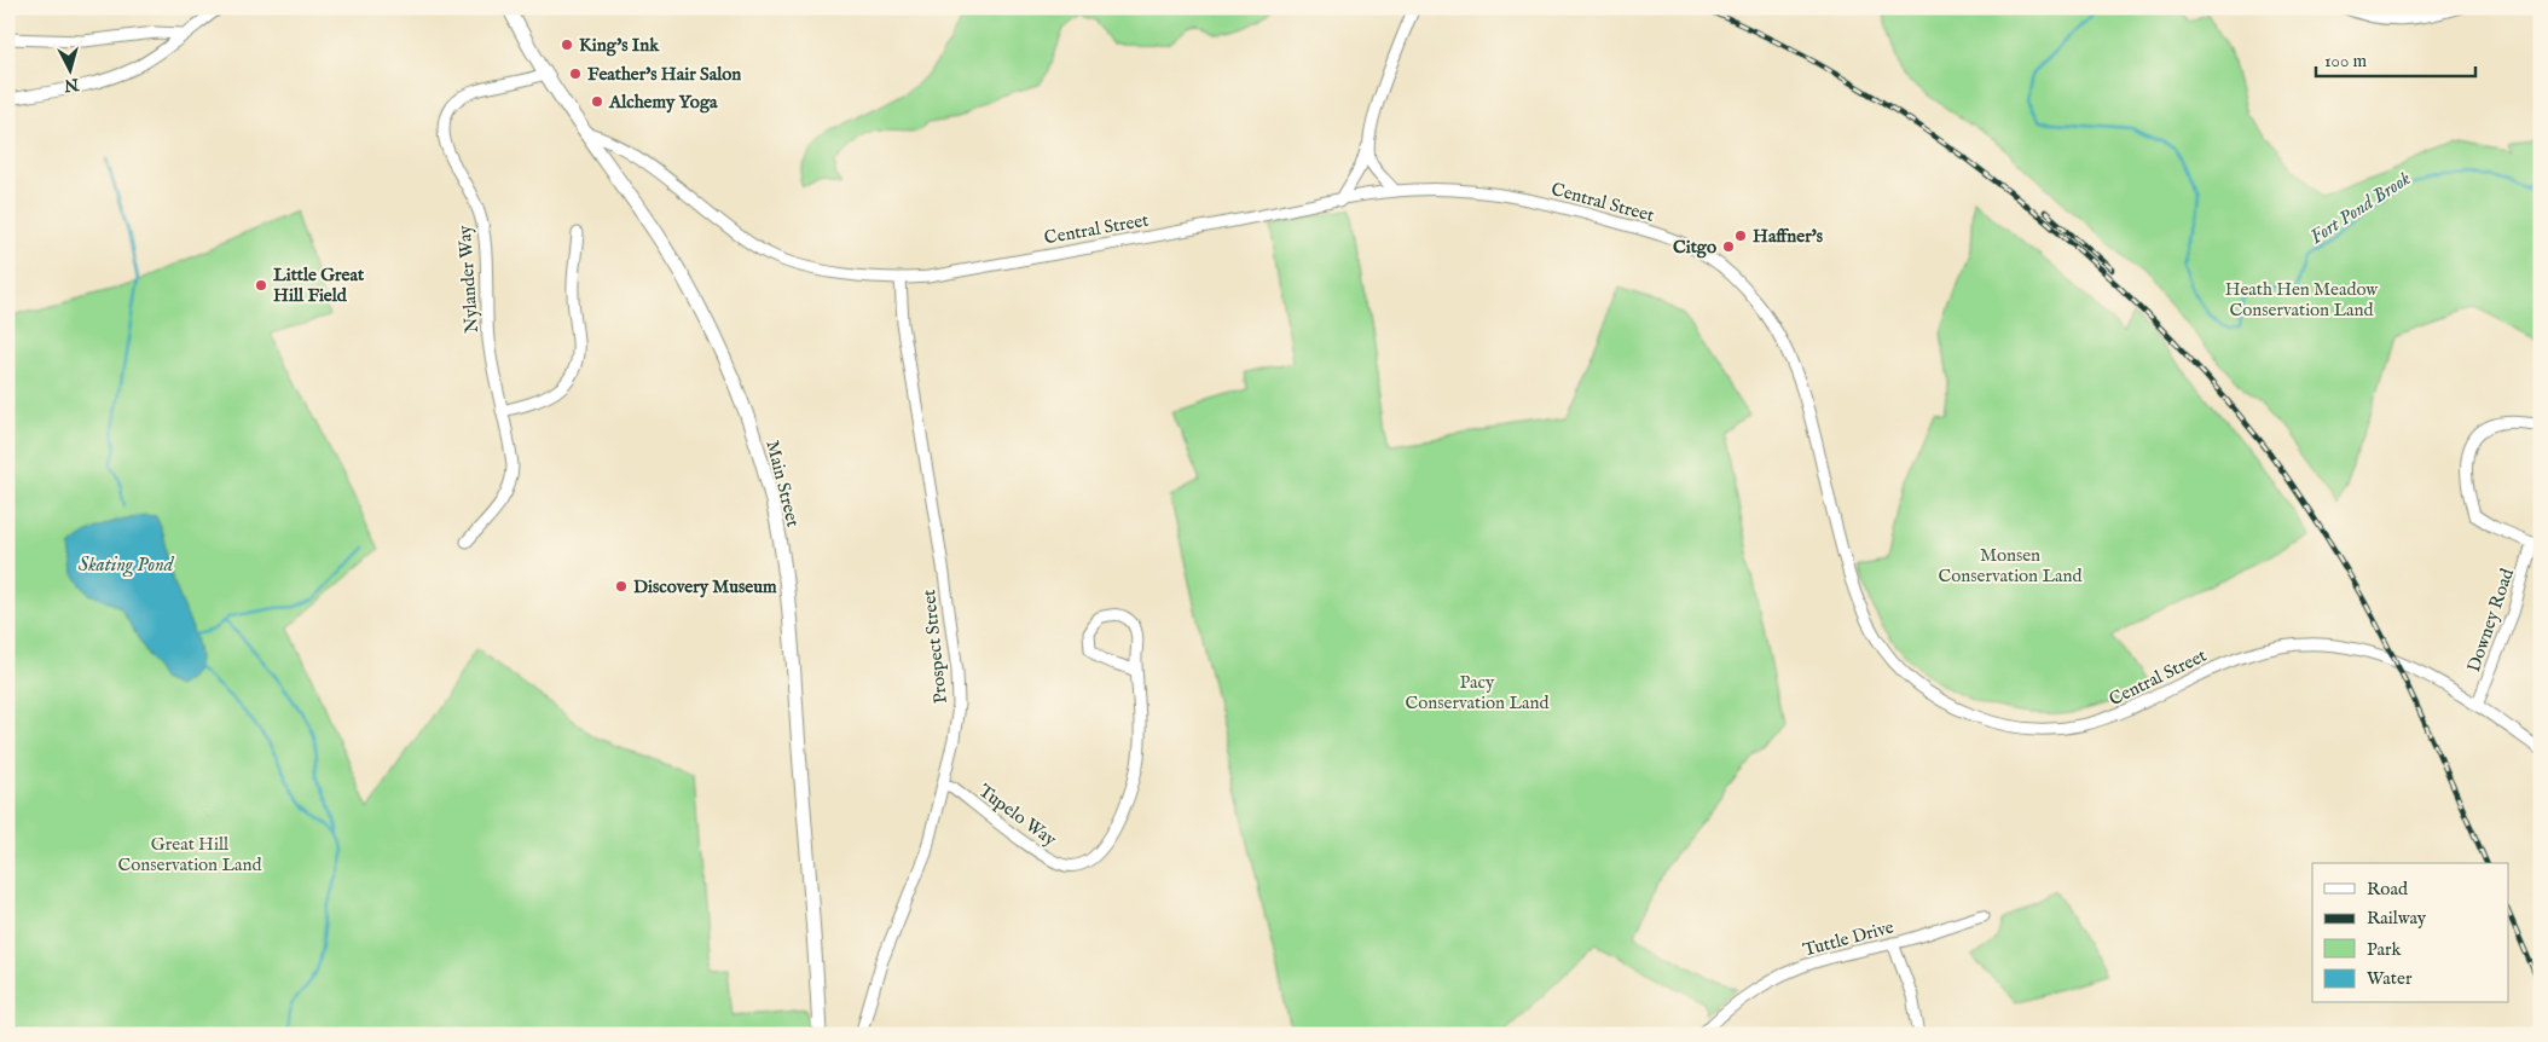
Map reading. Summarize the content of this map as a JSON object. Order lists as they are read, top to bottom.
{
  "streets": {
    "main road": ["Main Street"],
    "street": [
      "Central Street",
      "Nylander Way",
      "Downey Road",
      "Prospect Street",
      "Tupelo Way",
      "Tuttle Drive"
    ]
  },
  "crossings": [
    ["Central Street", "Main Street"],
    ["Central Street", "Downey Road"],
    ["Central Street", "Prospect Street"],
    ["Nylander Way", "Main Street"],
    ["Prospect Street", "Tupelo Way"]
  ],
  "water": ["Fort Pond Brook", "Skating Pond"],
  "parks": [
    "Heath Hen Meadow Conservation Land",
    "Monsen Conservation Land",
    "Pacy Conservation Land",
    "Great Hill Conservation Land"
  ],
  "places": [
    "King's Ink",
    "Feather's Hair Salon",
    "Alchemy Yoga",
    "Haffner's",
    "Citgo",
    "Little Great Hill Field",
    "Discovery Museum"
  ],
  "legend": [
    "Road",
    "Railway",
    "Park",
    "Water"
  ],
  "scale_bar": "100 m",
  "north": "bottom"
}
